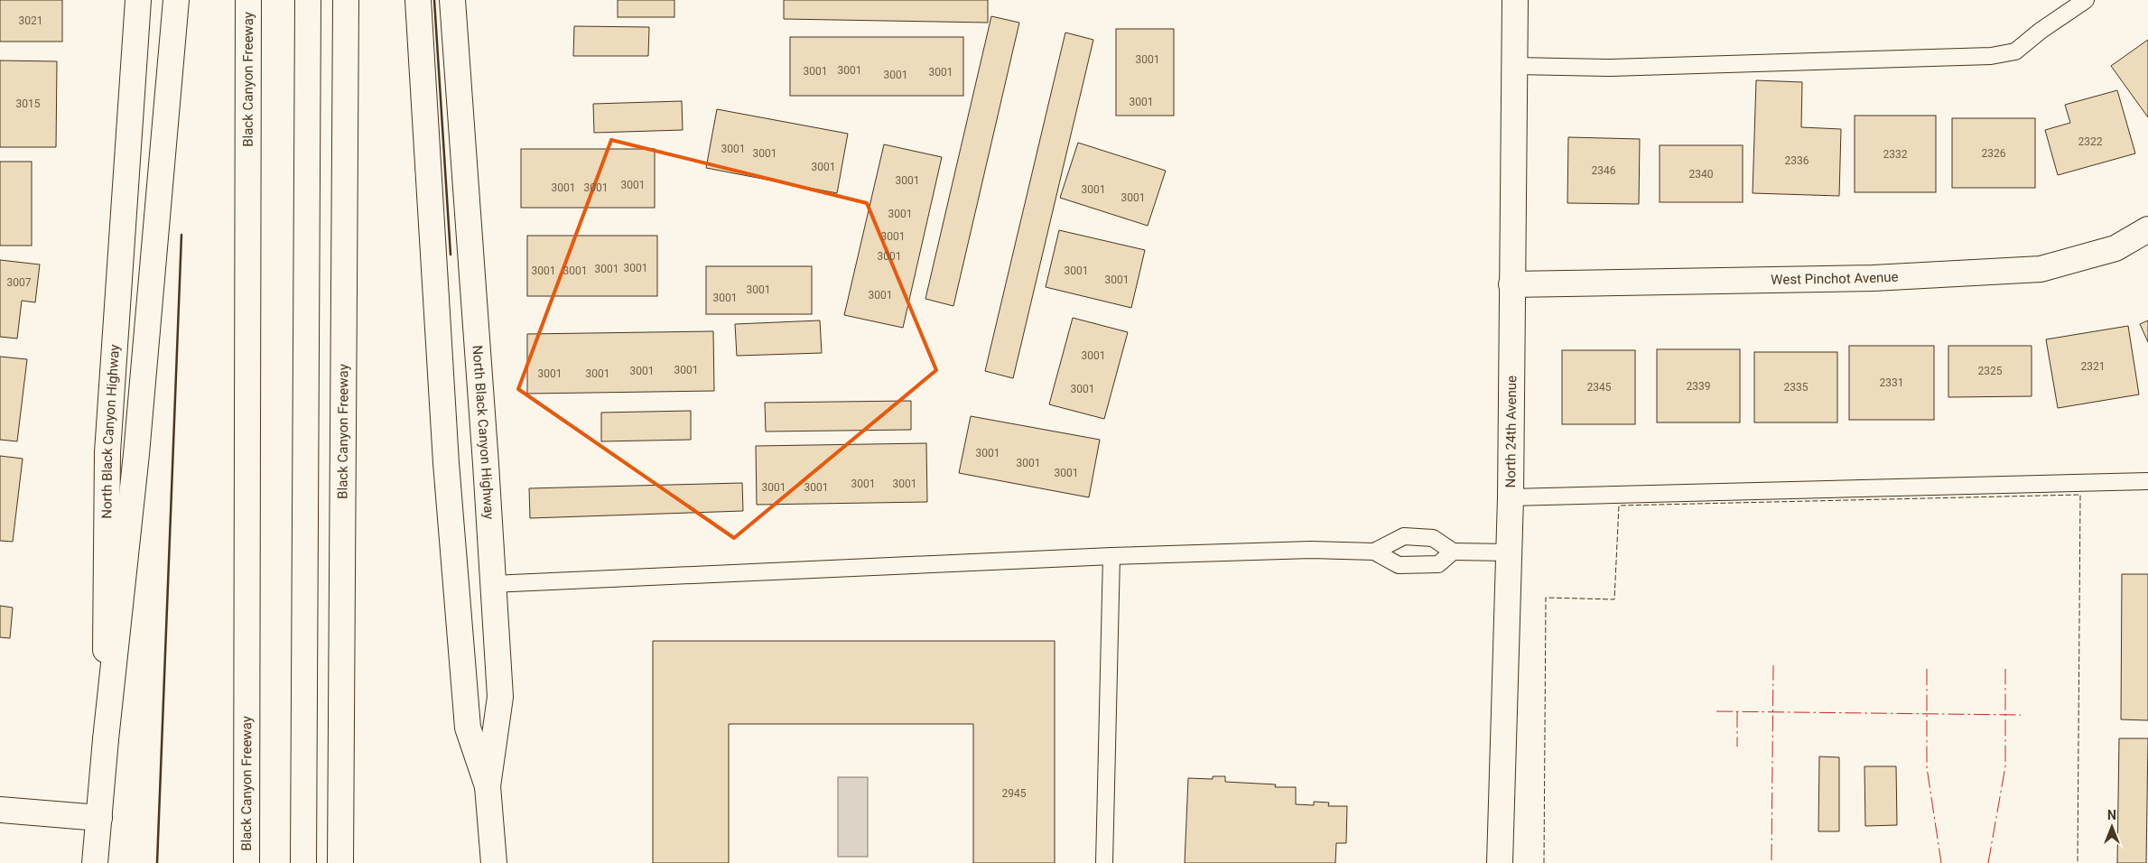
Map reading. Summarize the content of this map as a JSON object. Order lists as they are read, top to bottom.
{
  "streets": {
    "main road": [
      "Black Canyon Freeway",
      "West Pinchot Avenue",
      "North Black Canyon Highway",
      "North 24th Avenue"
    ]
  },
  "crossings": [
    ["West Pinchot Avenue", "North 24th Avenue"]
  ],
  "house_numbers": [
    "3021",
    "3001",
    "3001",
    "3001",
    "3001",
    "3001",
    "3001",
    "3015",
    "2322",
    "3001",
    "3001",
    "2326",
    "2332",
    "2336",
    "3001",
    "2346",
    "2340",
    "3001",
    "3001",
    "3001",
    "3001",
    "3001",
    "3001",
    "3001",
    "3001",
    "3001",
    "3001",
    "3001",
    "3001",
    "3001",
    "3001",
    "3001",
    "3007",
    "3001",
    "3001",
    "3001",
    "3001",
    "2321",
    "3001",
    "3001",
    "2325",
    "3001",
    "3001",
    "2331",
    "2339",
    "2345",
    "2335",
    "3001",
    "3001",
    "3001",
    "3001",
    "3001",
    "3001",
    "3001",
    "3001",
    "2945"
  ],
  "north": "top"
}
